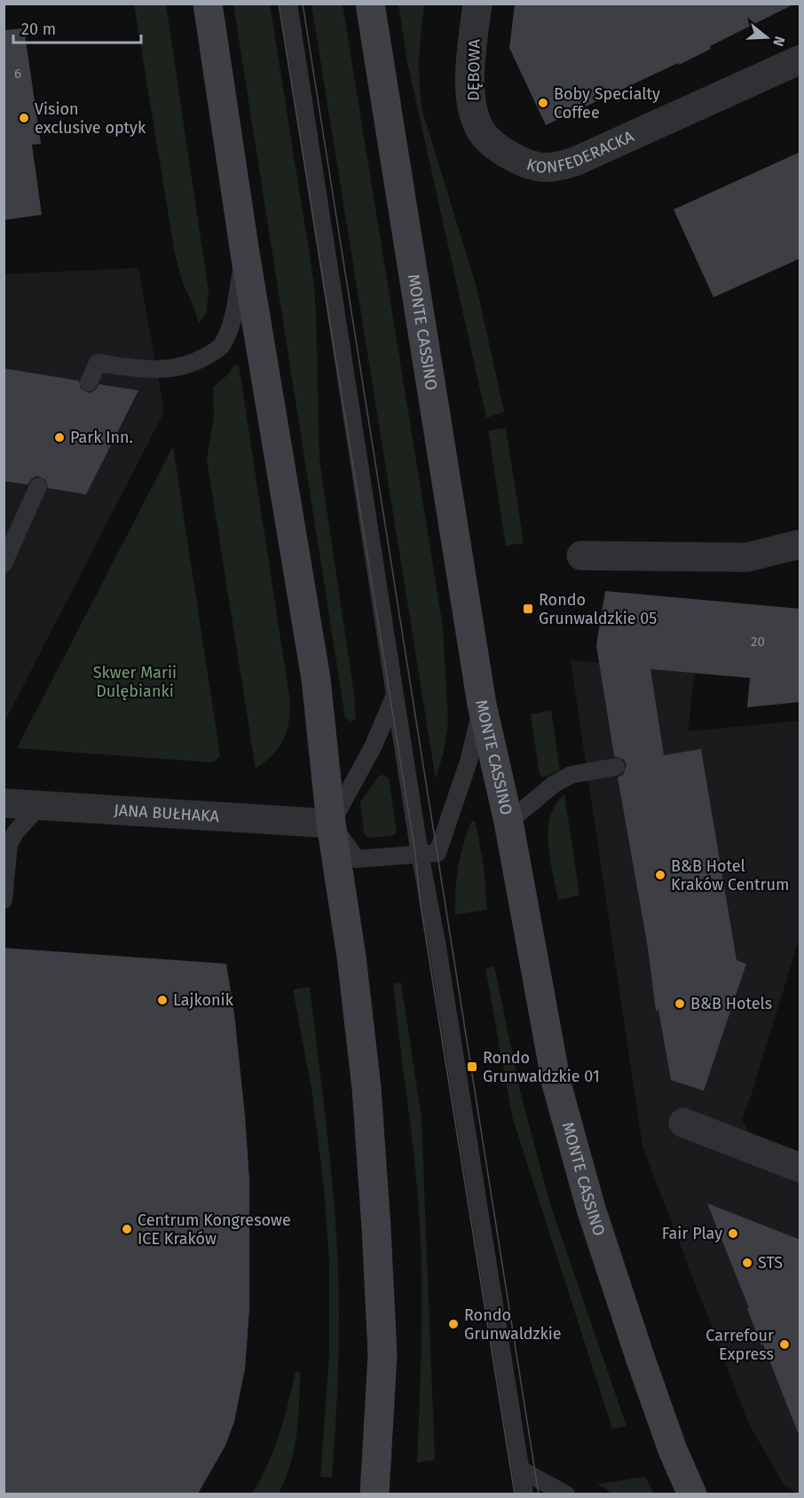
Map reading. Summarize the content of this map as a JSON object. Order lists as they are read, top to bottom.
{
  "streets": {
    "main road": ["MONTE CASSINO"],
    "street": ["DĘBOWA", "KONFEDERACKA", "JANA BUŁHAKA"]
  },
  "crossings": [
    ["DĘBOWA", "KONFEDERACKA"]
  ],
  "parks": ["Skwer Marii Dulębianki"],
  "places": {
    "other": [
      "Boby Specialty Coffee",
      "Vision exclusive optyk",
      "Park Inn.",
      "B&B Hotel Kraków Centrum",
      "Lajkonik",
      "B&B Hotels",
      "Centrum Kongresowe ICE Kraków",
      "Fair Play",
      "STS",
      "Rondo Grunwaldzkie",
      "Carrefour Express"
    ],
    "transit": ["Rondo Grunwaldzkie 05", "Rondo Grunwaldzkie 01"]
  },
  "house_numbers": ["6", "20"],
  "scale_bar": "20 m",
  "north": "right"
}
